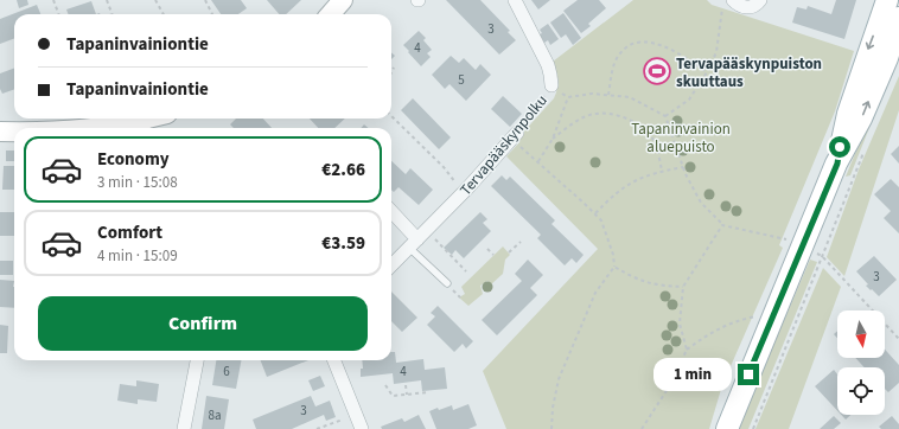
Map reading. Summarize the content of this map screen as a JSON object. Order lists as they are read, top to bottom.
{
  "streets": {
    "street": ["Tervapääskynpolku"]
  },
  "parks": ["Tapaninvainion aluepuisto"],
  "places": {
    "sports": ["Tervapääskynpuiston skuuttaus"]
  },
  "house_numbers": [
    "3",
    "4",
    "5",
    "3",
    "6",
    "4",
    "3",
    "8a"
  ],
  "north": "bottom",
  "page": {
    "banner": ["Tapaninvainiontie", "Tapaninvainiontie"],
    "list": [
      {
        "name": "Economy",
        "note": "3 min · 15:08",
        "value": "€2.66"
      },
      {
        "name": "Comfort",
        "note": "4 min · 15:09",
        "value": "€3.59"
      }
    ],
    "buttons": "Confirm",
    "bubble": "1 min"
  }
}
